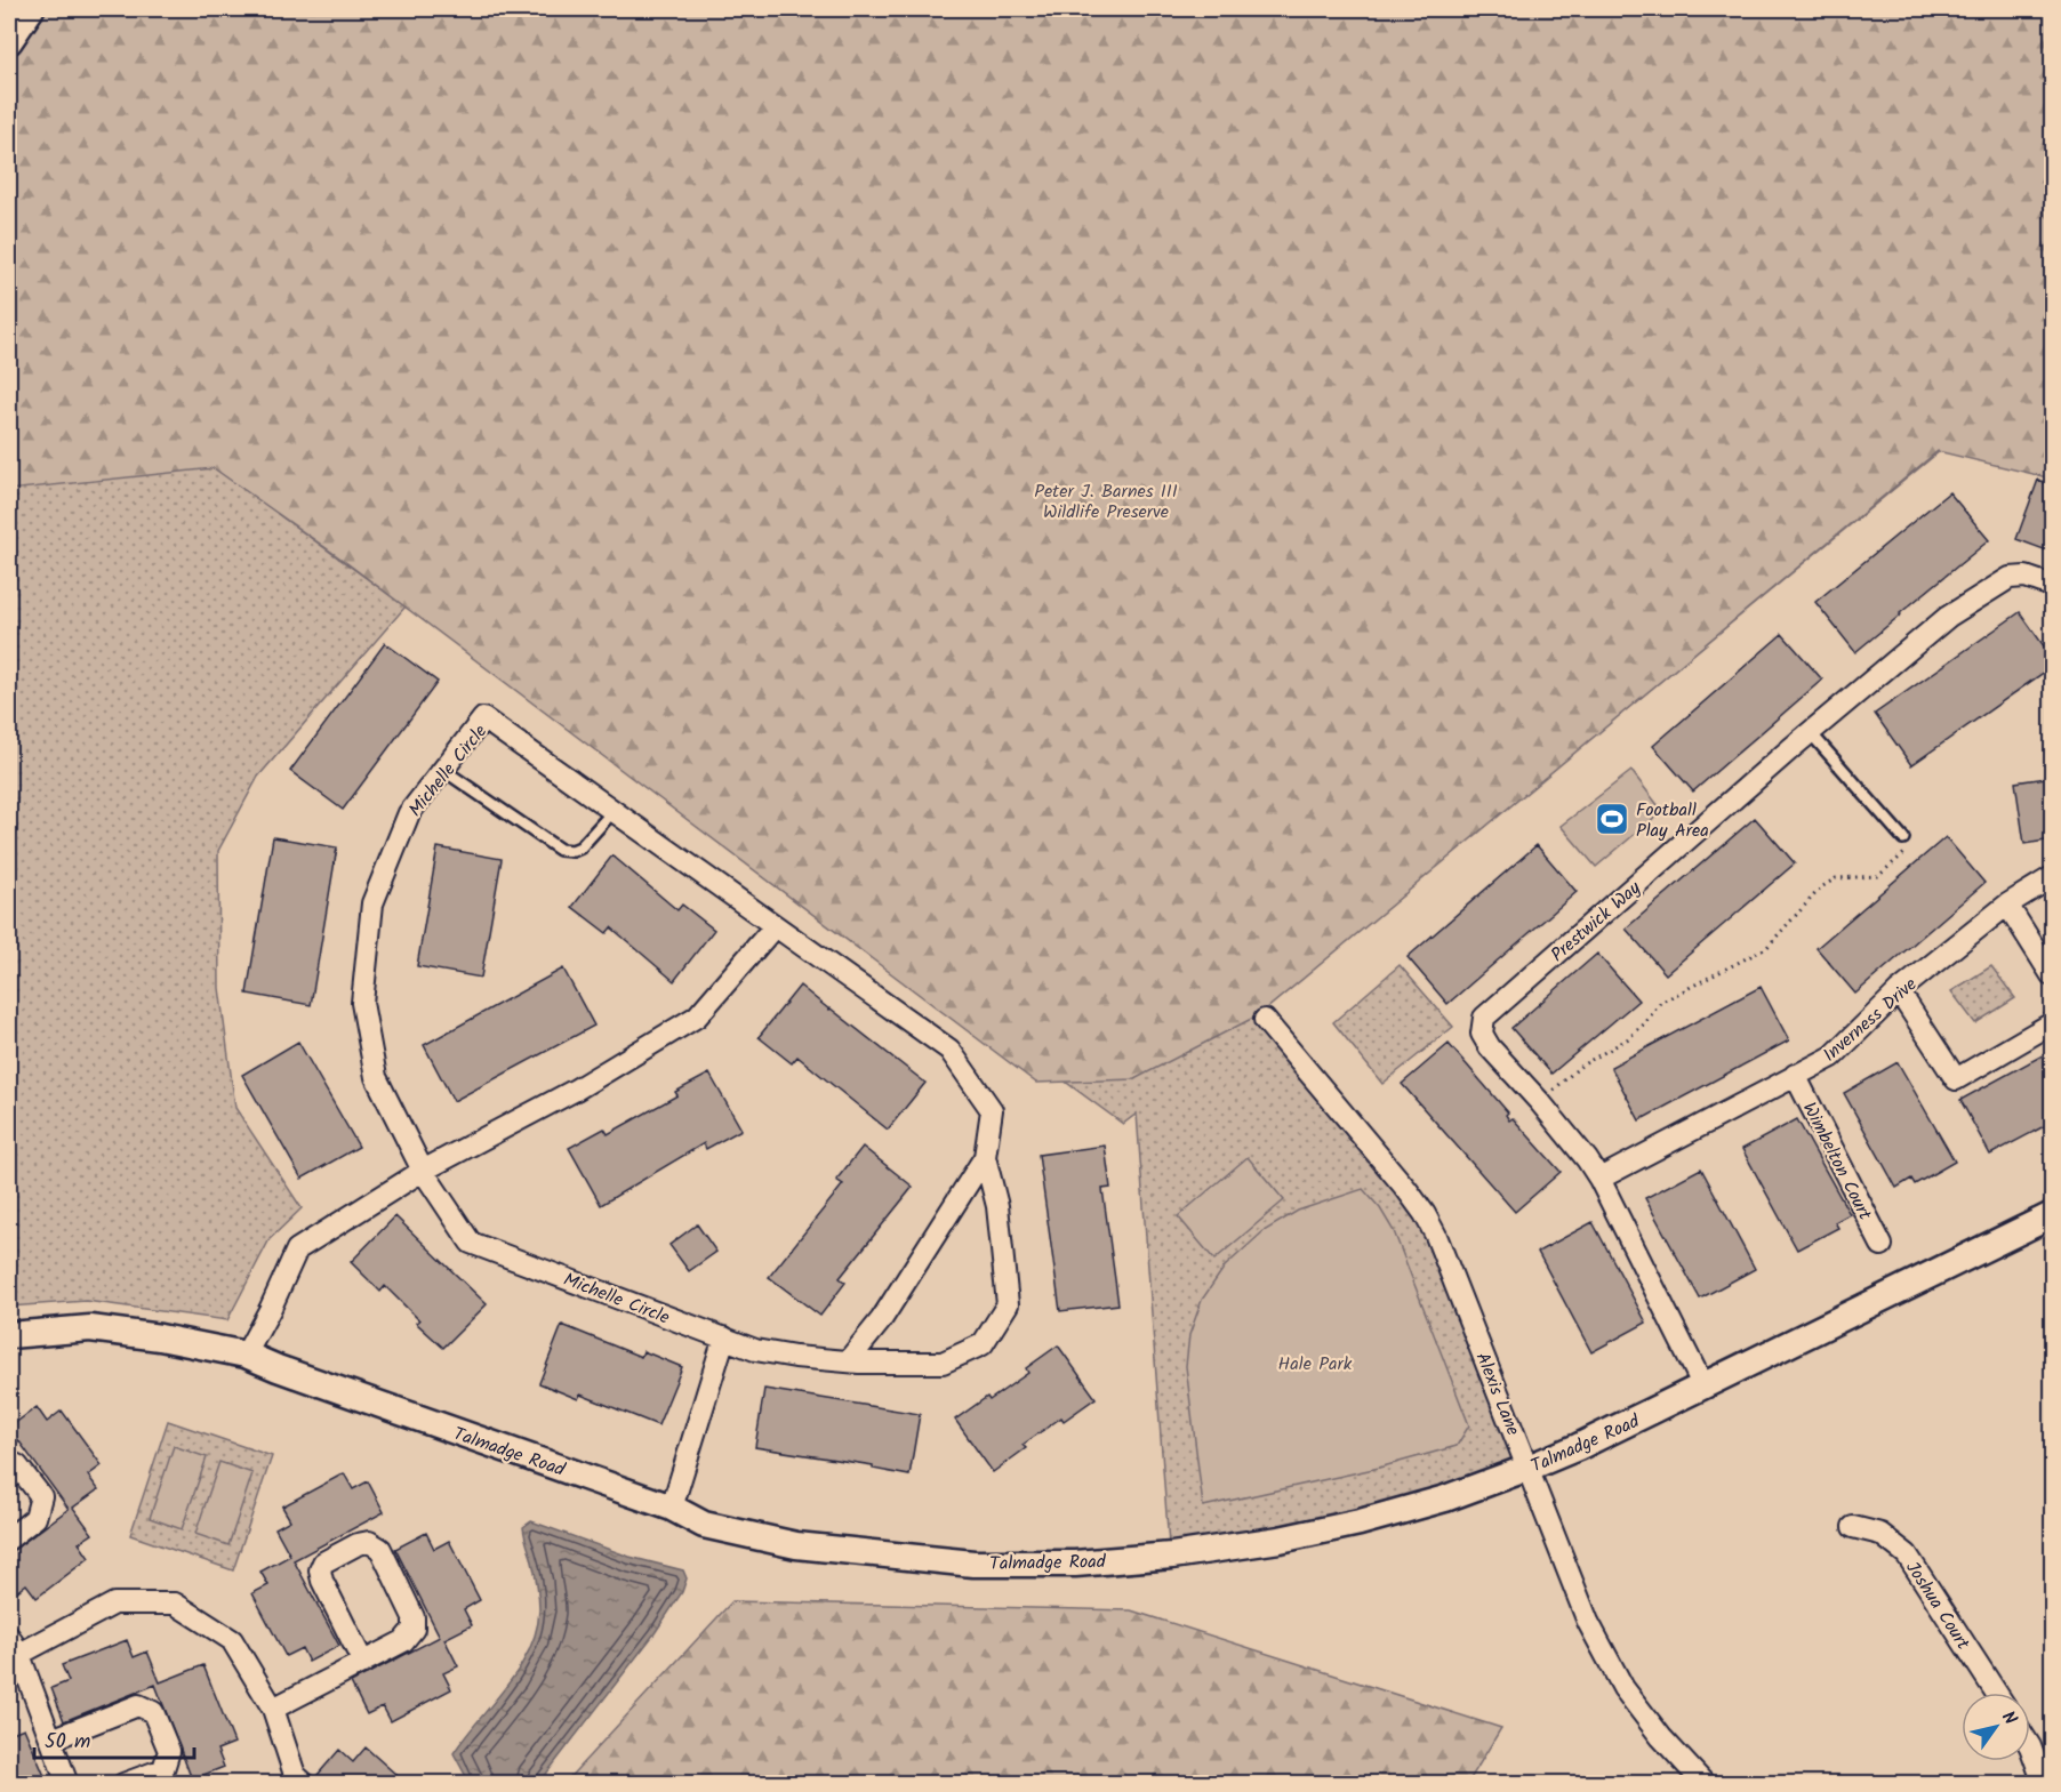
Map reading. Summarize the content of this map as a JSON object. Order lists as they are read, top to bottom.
{
  "streets": {
    "street": [
      "Michelle Circle",
      "Prestwick Way",
      "Inverness Drive",
      "Wimbelton Court",
      "Alexis Lane",
      "Talmadge Road",
      "Joshua Court"
    ]
  },
  "crossings": [
    ["Prestwick Way", "Inverness Drive"],
    ["Prestwick Way", "Talmadge Road"],
    ["Inverness Drive", "Wimbelton Court"],
    ["Alexis Lane", "Talmadge Road"]
  ],
  "parks": ["Peter J. Barnes III Wildlife Preserve", "Hale Park"],
  "places": {
    "sports": ["Football Play Area"]
  },
  "scale_bar": "50 m",
  "north": "top right"
}
